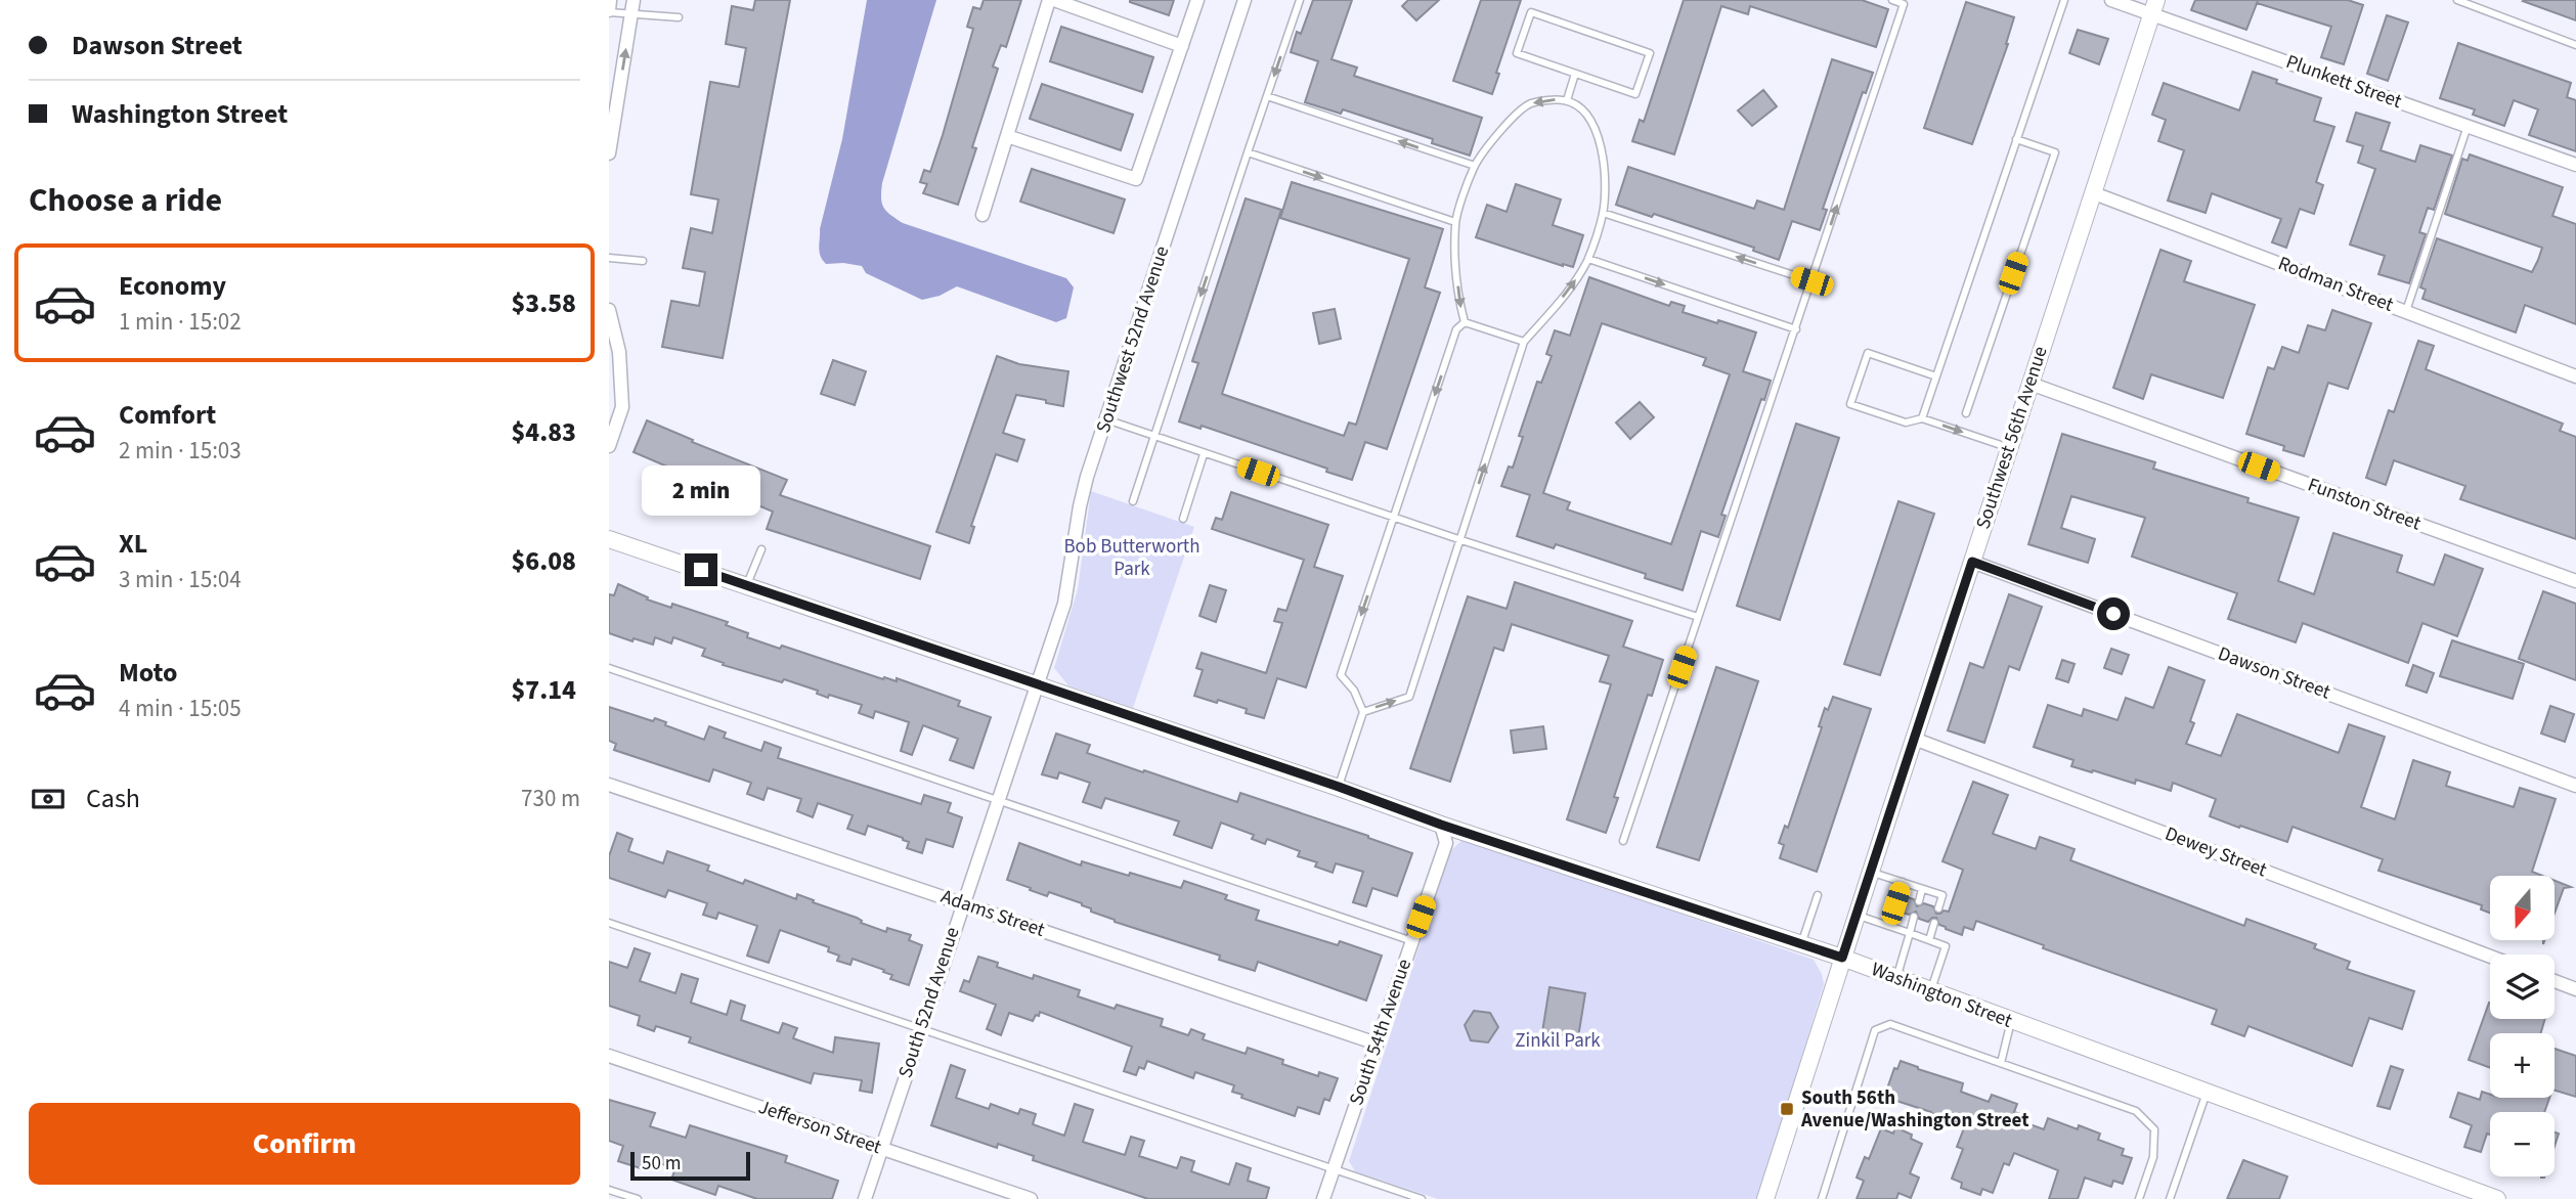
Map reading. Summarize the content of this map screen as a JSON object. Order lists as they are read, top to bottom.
{
  "streets": {
    "street": [
      "Plunkett Street",
      "Rodman Street",
      "Southwest 52nd Avenue",
      "Southwest 56th Avenue",
      "Funston Street",
      "Dawson Street",
      "Dewey Street",
      "Adams Street",
      "Washington Street",
      "South 52nd Avenue",
      "South 54th Avenue",
      "Jefferson Street"
    ]
  },
  "crossings": [
    ["Plunkett Street", "Southwest 56th Avenue"],
    ["Rodman Street", "Southwest 56th Avenue"],
    ["Southwest 52nd Avenue", "Washington Street"],
    ["Southwest 52nd Avenue", "South 52nd Avenue"],
    ["Southwest 56th Avenue", "Funston Street"],
    ["Southwest 56th Avenue", "Dawson Street"],
    ["Southwest 56th Avenue", "Dewey Street"],
    ["Southwest 56th Avenue", "Washington Street"],
    ["Adams Street", "South 52nd Avenue"],
    ["Adams Street", "South 54th Avenue"],
    ["Washington Street", "South 52nd Avenue"],
    ["Washington Street", "South 54th Avenue"],
    ["South 52nd Avenue", "Jefferson Street"]
  ],
  "parks": ["Bob Butterworth Park", "Zinkil Park"],
  "places": {
    "transit": ["South 56th Avenue/Washington Street"]
  },
  "scale_bar": "50 m",
  "north": "bottom",
  "page": {
    "banner": ["Dawson Street", "Washington Street"],
    "heading": "Choose a ride",
    "list": [
      {
        "name": "Economy",
        "note": "1 min · 15:02",
        "value": "$3.58"
      },
      {
        "name": "Comfort",
        "note": "2 min · 15:03",
        "value": "$4.83"
      },
      {
        "name": "XL",
        "note": "3 min · 15:04",
        "value": "$6.08"
      },
      {
        "name": "Moto",
        "note": "4 min · 15:05",
        "value": "$7.14"
      }
    ],
    "bubble": "2 min",
    "pay": ["Cash", "730 m"],
    "map_buttons": ["+", "−"],
    "buttons": "Confirm",
    "scale": "50 m"
  }
}
